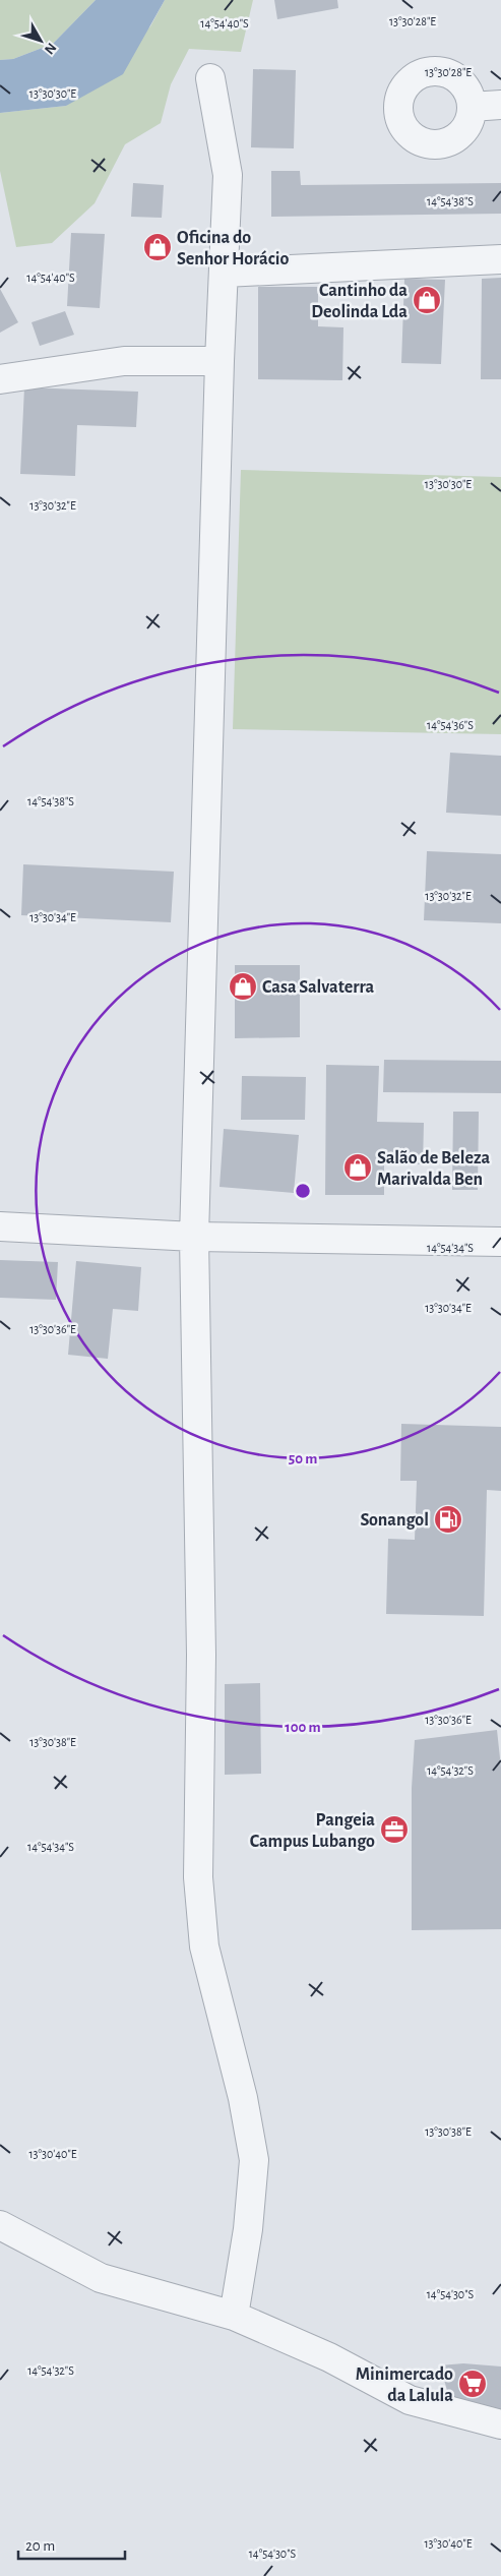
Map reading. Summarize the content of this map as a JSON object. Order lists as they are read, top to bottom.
{
  "places": {
    "shop": [
      "Oficina do Senhor Horácio",
      "Cantinho da Deolinda Lda",
      "Casa Salvaterra",
      "Salão de Beleza Marivalda Ben"
    ],
    "fuel station": ["Sonangol"],
    "office": ["Pangeia Campus Lubango"],
    "supermarket": ["Minimercado da Lalula"]
  },
  "scale_bar": "20 m",
  "north": "bottom right",
  "coordinates": [
    "13°30'28\"E",
    "14°54'40\"S",
    "13°30'30\"E",
    "14°54'38\"S",
    "13°30'32\"E",
    "14°54'36\"S",
    "13°30'34\"E",
    "14°54'34\"S",
    "13°30'36\"E",
    "13°30'38\"E",
    "14°54'32\"S",
    "13°30'40\"E",
    "14°54'30\"S"
  ],
  "rings": ["50 m", "100 m"]
}
